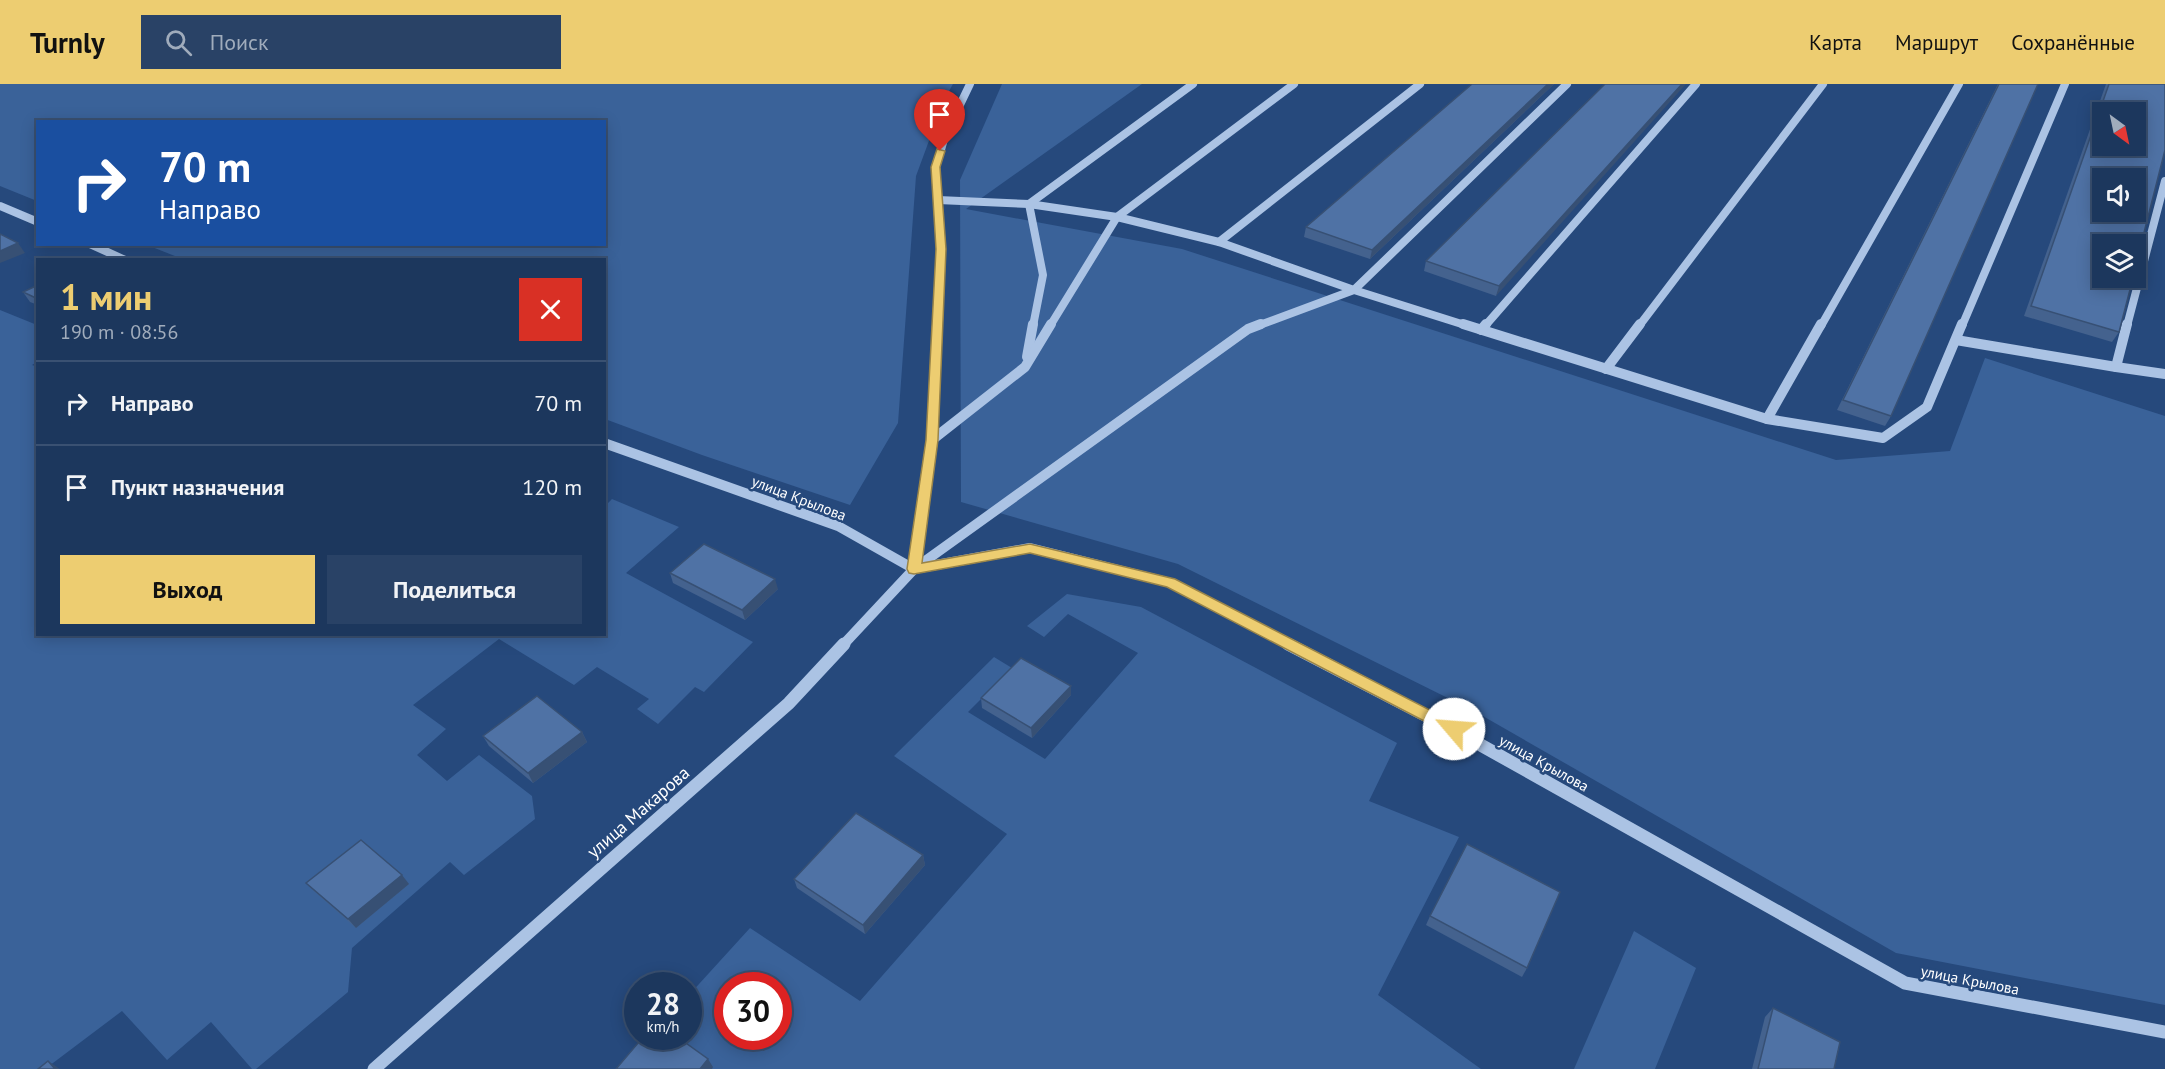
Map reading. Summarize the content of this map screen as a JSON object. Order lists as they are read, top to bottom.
{
  "streets": {
    "street": ["улица Крылова", "улица Макарова"]
  },
  "crossings": [
    ["улица Крылова", "улица Макарова"]
  ],
  "north": "bottom right",
  "page": {
    "header": "Turnly",
    "search": "Поиск",
    "nav": ["Карта", "Маршрут", "Сохранённые"],
    "turn": ["70 m", "Направо"],
    "heading": ["1 мин", "190 m · 08:56"],
    "list": [
      {
        "name": "Направо",
        "value": "70 m"
      },
      {
        "name": "Пункт назначения",
        "value": "120 m"
      }
    ],
    "buttons": ["Выход", "Поделиться"],
    "speed": "28 km/h",
    "limit": "30"
  }
}
